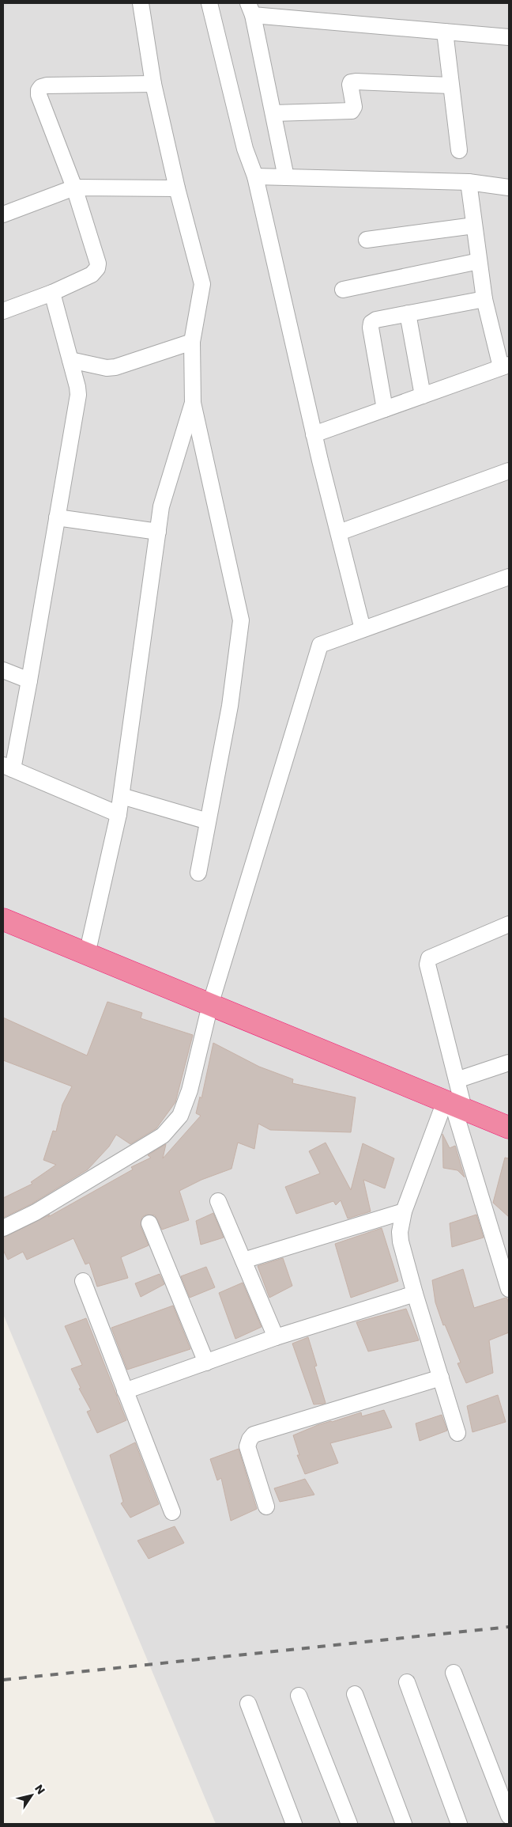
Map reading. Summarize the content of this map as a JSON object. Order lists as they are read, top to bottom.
{
  "north": "top right"
}
